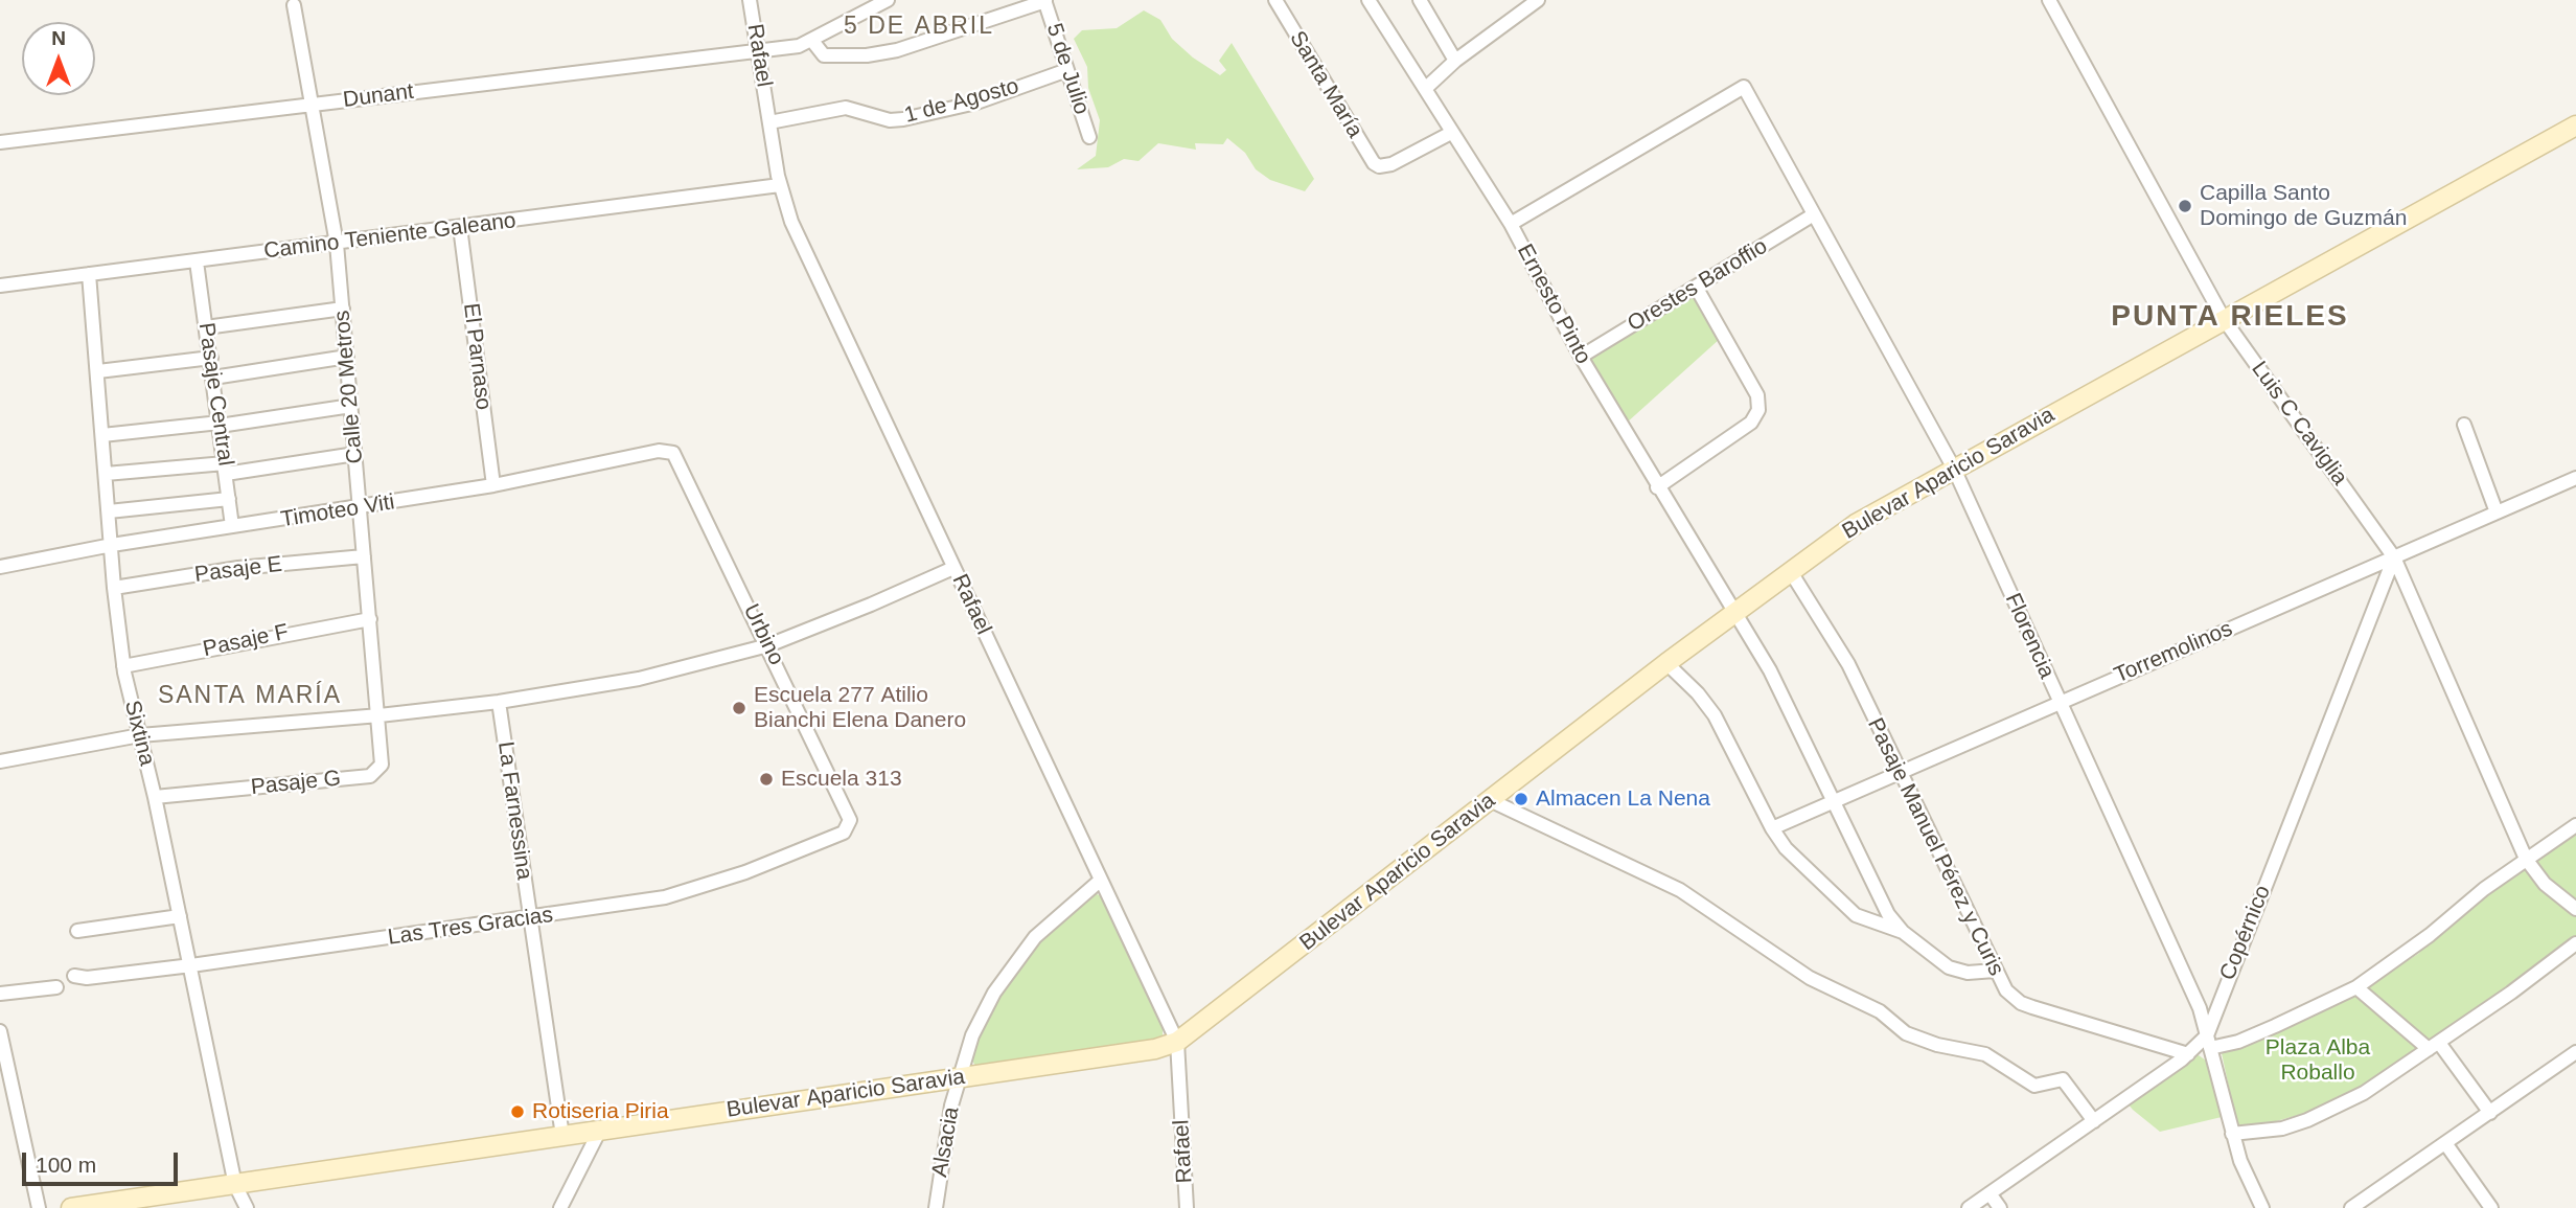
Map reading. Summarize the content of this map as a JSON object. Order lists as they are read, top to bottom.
{
  "streets": {
    "street": [
      "Rafael",
      "5 de Julio",
      "Santa María",
      "Dunant",
      "1 de Agosto",
      "Camino Teniente Galeano",
      "Orestes Baroffio",
      "Ernesto Pinto",
      "El Parnaso",
      "Calle 20 Metros",
      "Pasaje Central",
      "Luis C Caviglia",
      "Bulevar Aparicio Saravia",
      "Timoteo Viti",
      "Pasaje E",
      "Urbino",
      "Florencia",
      "Pasaje F",
      "Torremolinos",
      "Sixtina",
      "Pasaje G",
      "La Farnessina",
      "Pasaje Manuel Pérez y Curis",
      "Las Tres Gracias",
      "Copérnico",
      "Alsacia"
    ]
  },
  "crossings": [
    ["Rafael", "Dunant"],
    ["Rafael", "1 de Agosto"],
    ["Rafael", "Camino Teniente Galeano"],
    ["Rafael", "Bulevar Aparicio Saravia"],
    ["Rafael", "Alsacia"],
    ["5 de Julio", "1 de Agosto"],
    ["Santa María", "Ernesto Pinto"],
    ["Dunant", "Calle 20 Metros"],
    ["Camino Teniente Galeano", "El Parnaso"],
    ["Camino Teniente Galeano", "Calle 20 Metros"],
    ["Camino Teniente Galeano", "Pasaje Central"],
    ["Camino Teniente Galeano", "Sixtina"],
    ["Orestes Baroffio", "Ernesto Pinto"],
    ["Orestes Baroffio", "Florencia"],
    ["Ernesto Pinto", "Bulevar Aparicio Saravia"],
    ["Ernesto Pinto", "Florencia"],
    ["Ernesto Pinto", "Torremolinos"],
    ["El Parnaso", "Timoteo Viti"],
    ["Calle 20 Metros", "Timoteo Viti"],
    ["Calle 20 Metros", "Pasaje E"],
    ["Calle 20 Metros", "Pasaje F"],
    ["Calle 20 Metros", "Pasaje G"],
    ["Pasaje Central", "Timoteo Viti"],
    ["Luis C Caviglia", "Bulevar Aparicio Saravia"],
    ["Luis C Caviglia", "Torremolinos"],
    ["Luis C Caviglia", "Copérnico"],
    ["Bulevar Aparicio Saravia", "Florencia"],
    ["Bulevar Aparicio Saravia", "Sixtina"],
    ["Bulevar Aparicio Saravia", "La Farnessina"],
    ["Bulevar Aparicio Saravia", "Pasaje Manuel Pérez y Curis"],
    ["Bulevar Aparicio Saravia", "Alsacia"],
    ["Timoteo Viti", "Urbino"],
    ["Timoteo Viti", "Sixtina"],
    ["Pasaje E", "Sixtina"],
    ["Urbino", "Las Tres Gracias"],
    ["Florencia", "Torremolinos"],
    ["Florencia", "Copérnico"],
    ["Pasaje F", "Sixtina"],
    ["Torremolinos", "Pasaje Manuel Pérez y Curis"],
    ["Torremolinos", "Copérnico"],
    ["Sixtina", "Pasaje G"],
    ["Sixtina", "Las Tres Gracias"],
    ["La Farnessina", "Las Tres Gracias"],
    ["Pasaje Manuel Pérez y Curis", "Copérnico"]
  ],
  "districts": ["5 DE ABRIL", "PUNTA RIELES", "SANTA MARÍA"],
  "parks": ["Plaza Alba Roballo"],
  "places": [
    "Capilla Santo Domingo de Guzmán",
    "Escuela 277 Atilio Bianchi Elena Danero",
    "Escuela 313",
    "Almacen La Nena",
    "Rotiseria Piria"
  ],
  "scale_bar": "100 m",
  "north": "top"
}
